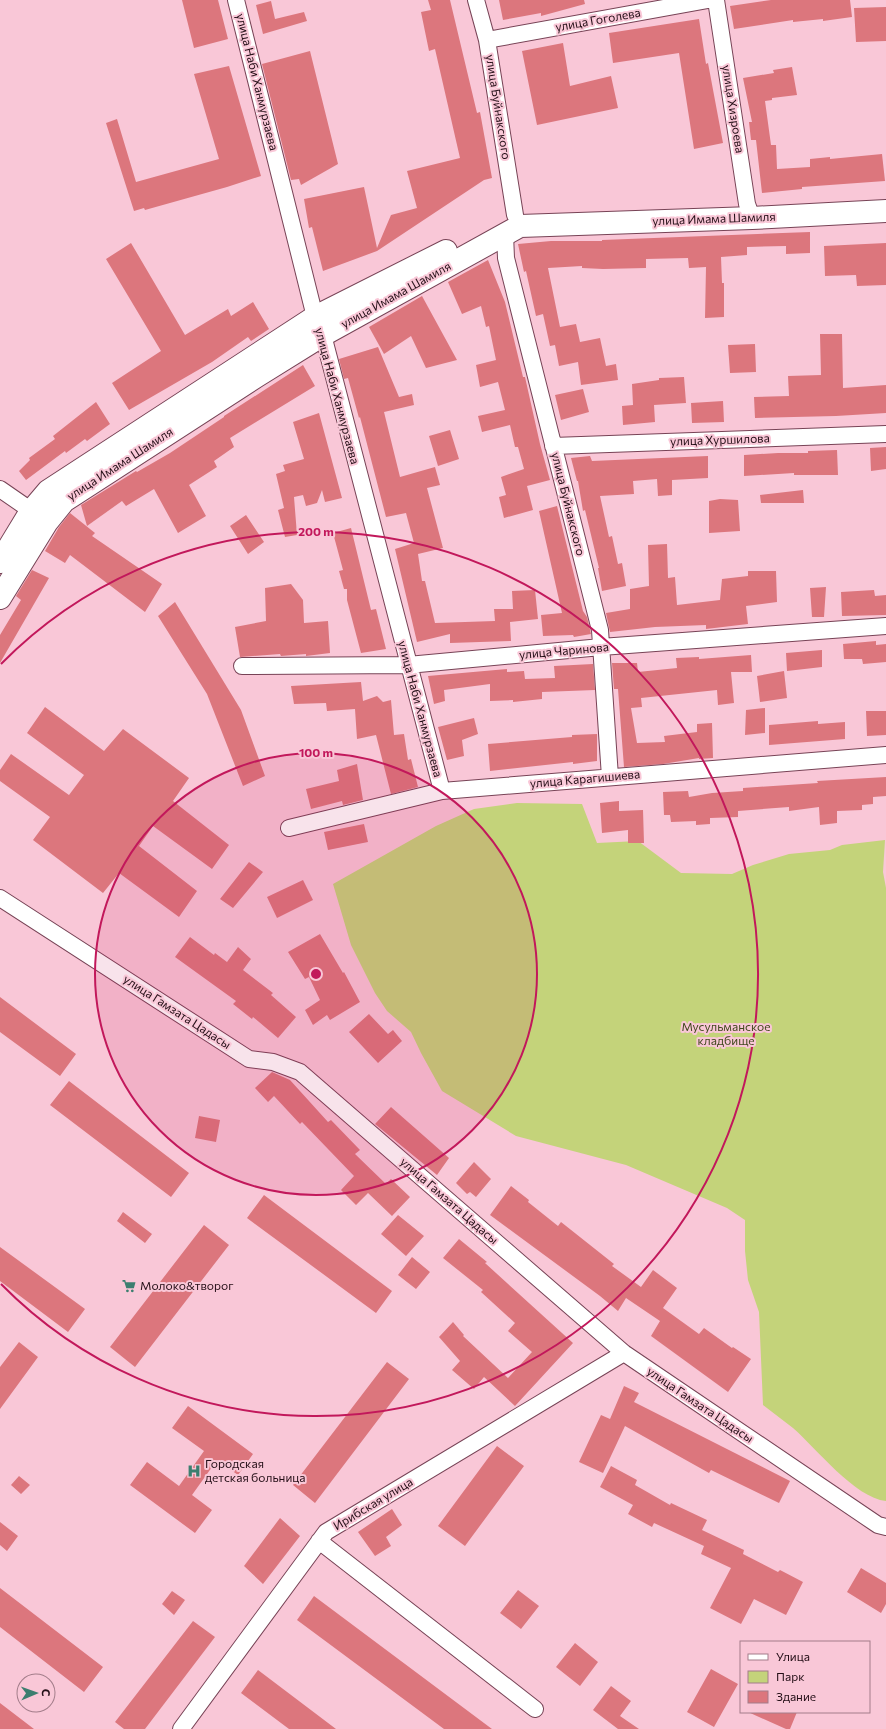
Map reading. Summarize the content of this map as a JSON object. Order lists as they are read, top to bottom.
{
  "streets": {
    "main road": ["улица Имама Шамиля"],
    "street": [
      "улица Гоголева",
      "улица Наби Ханмурзаева",
      "улица Буйнакского",
      "улица Хизроева",
      "улица Хуршилова",
      "улица Чаринова",
      "улица Карагишиева",
      "улица Гамзата Цадасы",
      "Ирибская улица"
    ]
  },
  "crossings": [
    ["улица Гоголева", "улица Буйнакского"],
    ["улица Наби Ханмурзаева", "улица Имама Шамиля"],
    ["улица Наби Ханмурзаева", "улица Чаринова"],
    ["улица Наби Ханмурзаева", "улица Карагишиева"],
    ["улица Буйнакского", "улица Имама Шамиля"],
    ["улица Буйнакского", "улица Хуршилова"],
    ["улица Буйнакского", "улица Чаринова"],
    ["улица Буйнакского", "улица Карагишиева"],
    ["улица Хизроева", "улица Имама Шамиля"],
    ["улица Гамзата Цадасы", "Ирибская улица"]
  ],
  "parks": ["Мусульманское кладбище"],
  "places": {
    "supermarket": ["Молоко&творог"],
    "hospital": ["Городская детская больница"]
  },
  "legend": ["Улица", "Парк", "Здание"],
  "north": "right",
  "rings": ["200 m", "100 m"]
}
